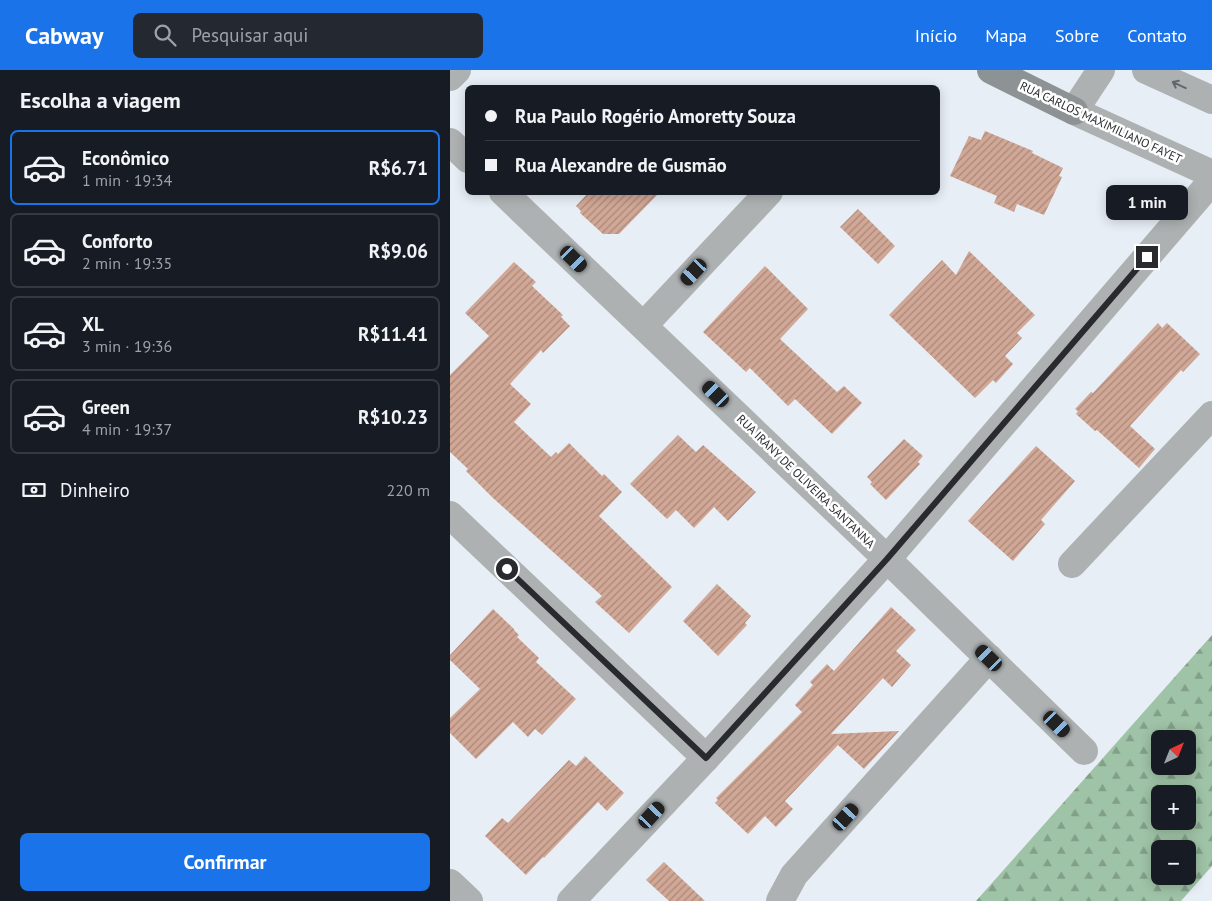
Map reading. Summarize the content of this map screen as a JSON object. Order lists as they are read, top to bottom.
{
  "streets": {
    "street": ["RUA CARLOS MAXIMILIANO FAYET", "RUA IRANY DE OLIVEIRA SANTANNA"]
  },
  "north": "top right",
  "page": {
    "header": "Cabway",
    "search": "Pesquisar aqui",
    "nav": [
      "Início",
      "Mapa",
      "Sobre",
      "Contato"
    ],
    "heading": "Escolha a viagem",
    "banner": ["Rua Paulo Rogério Amoretty Souza", "Rua Alexandre de Gusmão"],
    "list": [
      {
        "name": "Econômico",
        "note": "1 min · 19:34",
        "value": "R$6.71"
      },
      {
        "name": "Conforto",
        "note": "2 min · 19:35",
        "value": "R$9.06"
      },
      {
        "name": "XL",
        "note": "3 min · 19:36",
        "value": "R$11.41"
      },
      {
        "name": "Green",
        "note": "4 min · 19:37",
        "value": "R$10.23"
      }
    ],
    "bubble": "1 min",
    "pay": ["Dinheiro", "220 m"],
    "map_buttons": ["+", "−"],
    "buttons": "Confirmar"
  }
}
